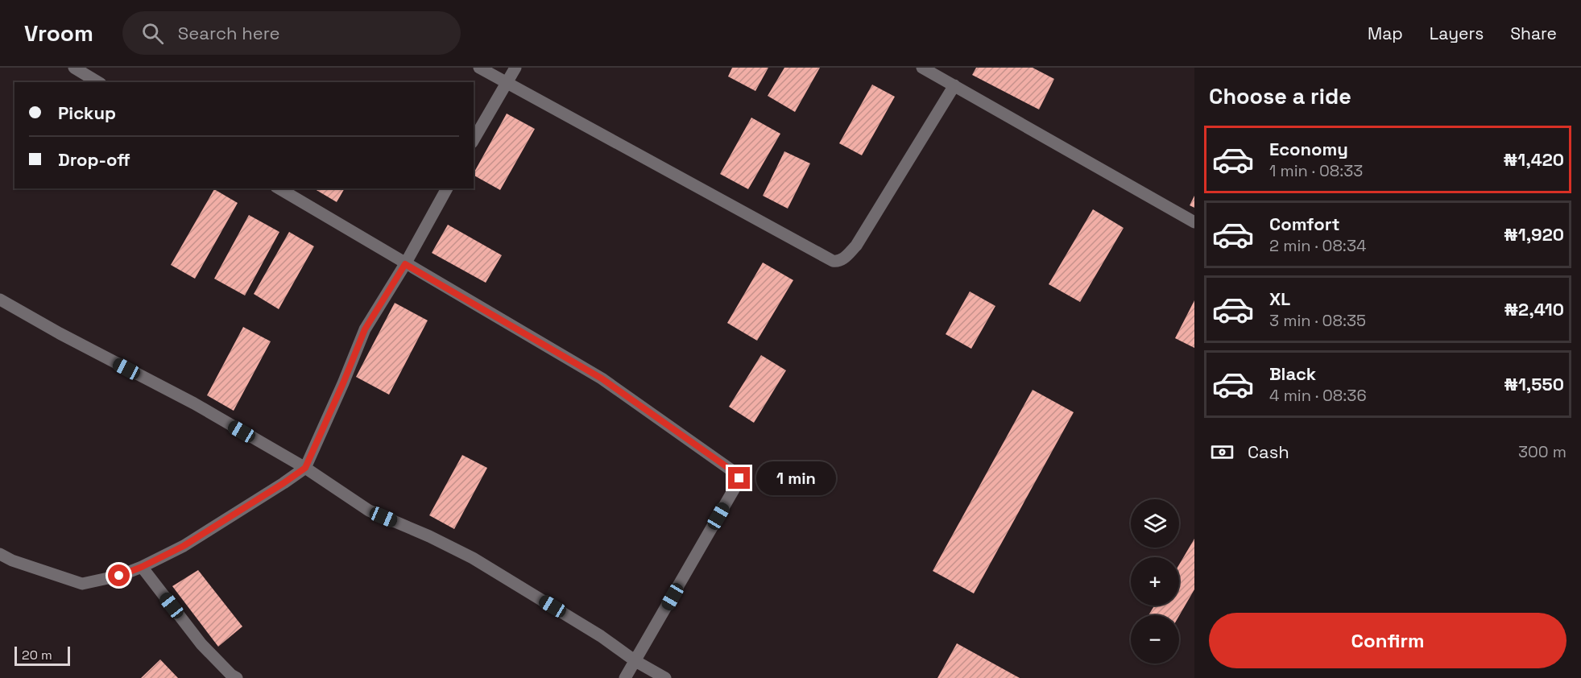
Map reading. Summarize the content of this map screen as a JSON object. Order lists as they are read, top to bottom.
{
  "scale_bar": "20 m",
  "page": {
    "header": "Vroom",
    "search": "Search here",
    "nav": ["Map", "Layers", "Share"],
    "heading": "Choose a ride",
    "banner": ["Pickup", "Drop-off"],
    "list": [
      {
        "name": "Economy",
        "note": "1 min · 08:33",
        "value": "₦1,420"
      },
      {
        "name": "Comfort",
        "note": "2 min · 08:34",
        "value": "₦1,920"
      },
      {
        "name": "XL",
        "note": "3 min · 08:35",
        "value": "₦2,410"
      },
      {
        "name": "Black",
        "note": "4 min · 08:36",
        "value": "₦1,550"
      }
    ],
    "pay": ["Cash", "300 m"],
    "bubble": "1 min",
    "map_buttons": ["+", "−"],
    "buttons": "Confirm",
    "scale": "20 m"
  }
}
